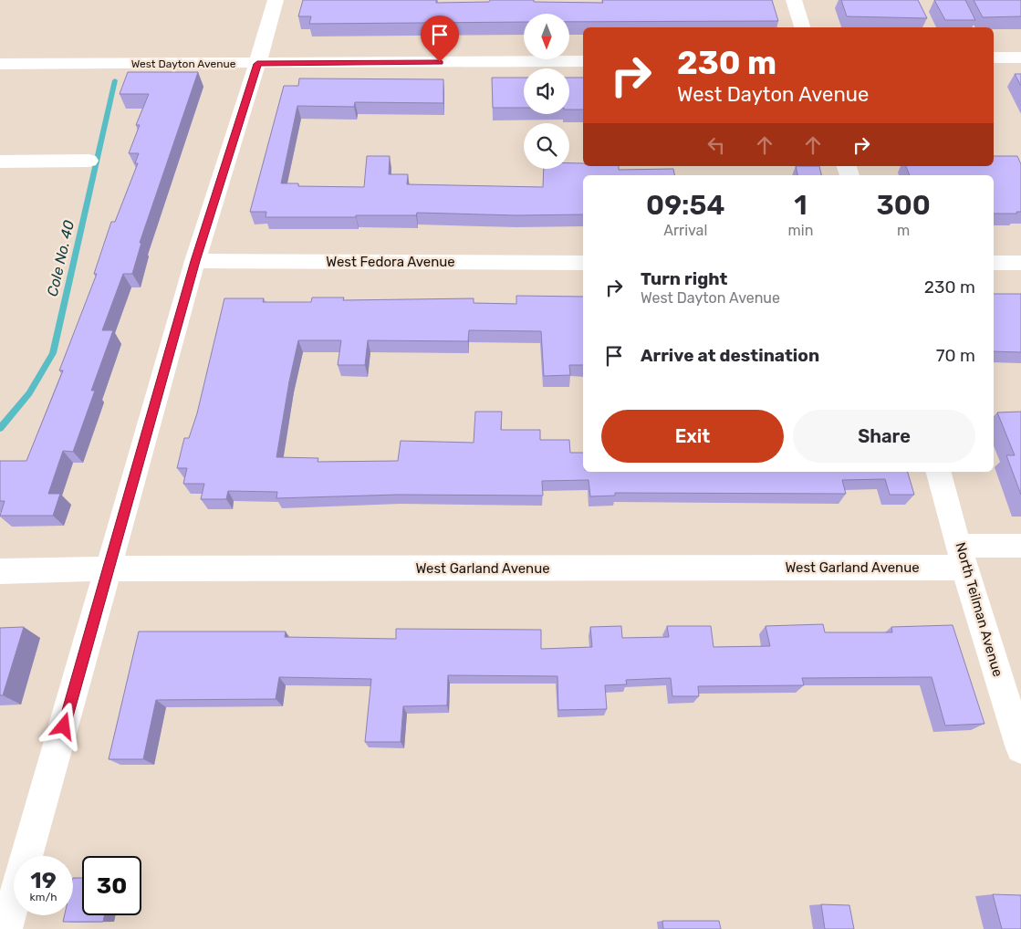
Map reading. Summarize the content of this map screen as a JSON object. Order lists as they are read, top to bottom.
{
  "streets": {
    "street": [
      "West Dayton Avenue",
      "West Fedora Avenue",
      "West Garland Avenue",
      "North Teilman Avenue"
    ]
  },
  "crossings": [
    ["West Garland Avenue", "North Teilman Avenue"]
  ],
  "water": ["Cole No. 40"],
  "north": "bottom",
  "page": {
    "turn": ["230 m", "West Dayton Avenue"],
    "eta": [
      "09:54",
      "Arrival",
      "1",
      "min",
      "300",
      "m"
    ],
    "list": [
      {
        "name": "Turn right",
        "note": "West Dayton Avenue",
        "value": "230 m"
      },
      {
        "name": "Arrive at destination",
        "value": "70 m"
      }
    ],
    "buttons": ["Exit", "Share"],
    "speed": "19 km/h",
    "limit": "30"
  }
}
